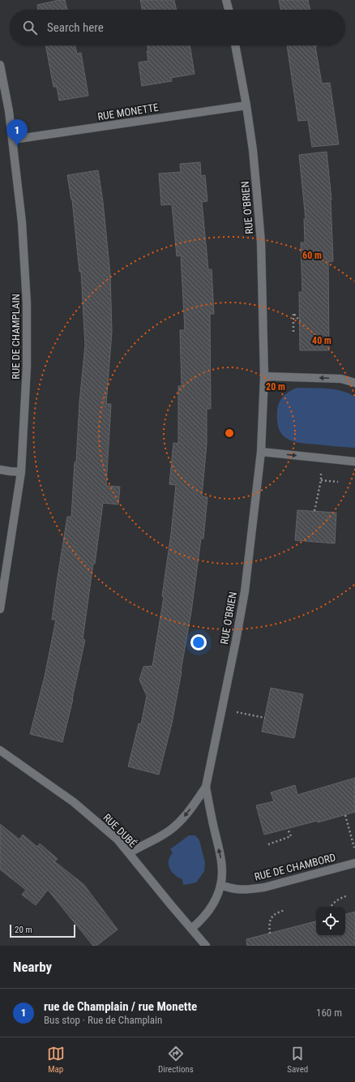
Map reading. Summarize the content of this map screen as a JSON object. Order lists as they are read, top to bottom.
{
  "streets": {
    "street": [
      "RUE MONETTE",
      "RUE O'BRIEN",
      "RUE DE CHAMPLAIN",
      "RUE DUBÉ",
      "RUE DE CHAMBORD"
    ]
  },
  "crossings": [
    ["RUE MONETTE", "RUE O'BRIEN"],
    ["RUE MONETTE", "RUE DE CHAMPLAIN"],
    ["RUE O'BRIEN", "RUE DUBÉ"],
    ["RUE O'BRIEN", "RUE DE CHAMBORD"]
  ],
  "scale_bar": "20 m",
  "page": {
    "search": "Search here",
    "pins": "1",
    "scale": "20 m",
    "heading": "Nearby",
    "list": [
      {
        "mark": "1",
        "name": "rue de Champlain / rue Monette",
        "note": "Bus stop · Rue de Champlain",
        "value": "160 m"
      }
    ],
    "nav": ["Map", "Directions", "Saved"]
  },
  "rings": ["60 m", "40 m", "20 m"]
}
